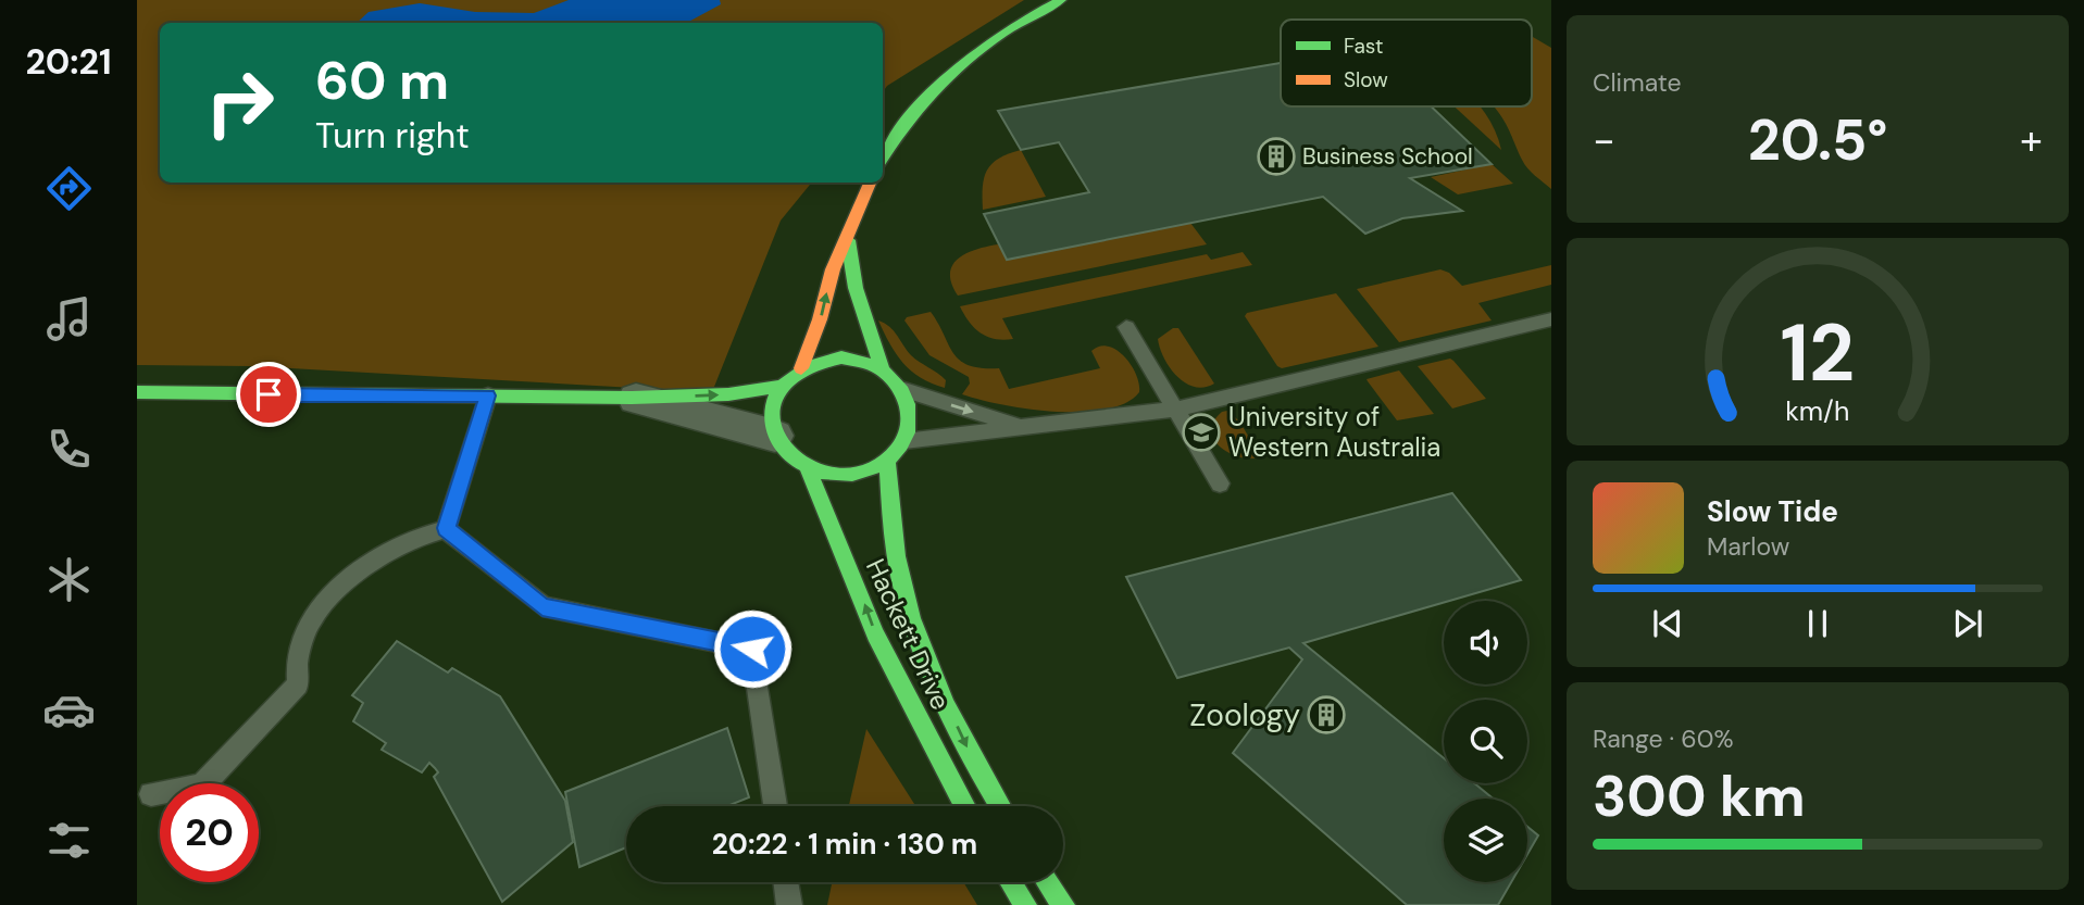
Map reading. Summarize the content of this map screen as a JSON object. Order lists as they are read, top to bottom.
{
  "streets": {
    "main road": ["Hackett Drive"]
  },
  "places": {
    "building": ["Business School", "Zoology"],
    "school or university": ["University of Western Australia"]
  },
  "legend": ["Fast", "Slow"],
  "page": {
    "tabs": "20:21",
    "tile": [
      "Climate",
      ["Range · 60%", "300 km"]
    ],
    "turn": ["60 m", "Turn right"],
    "heat": ["−", "20.5°", "+"],
    "song": ["Slow Tide", "Marlow"],
    "limit": "20",
    "trip": "20:22 · 1 min · 130 m",
    "gauge": ["12", "km/h"]
  }
}
